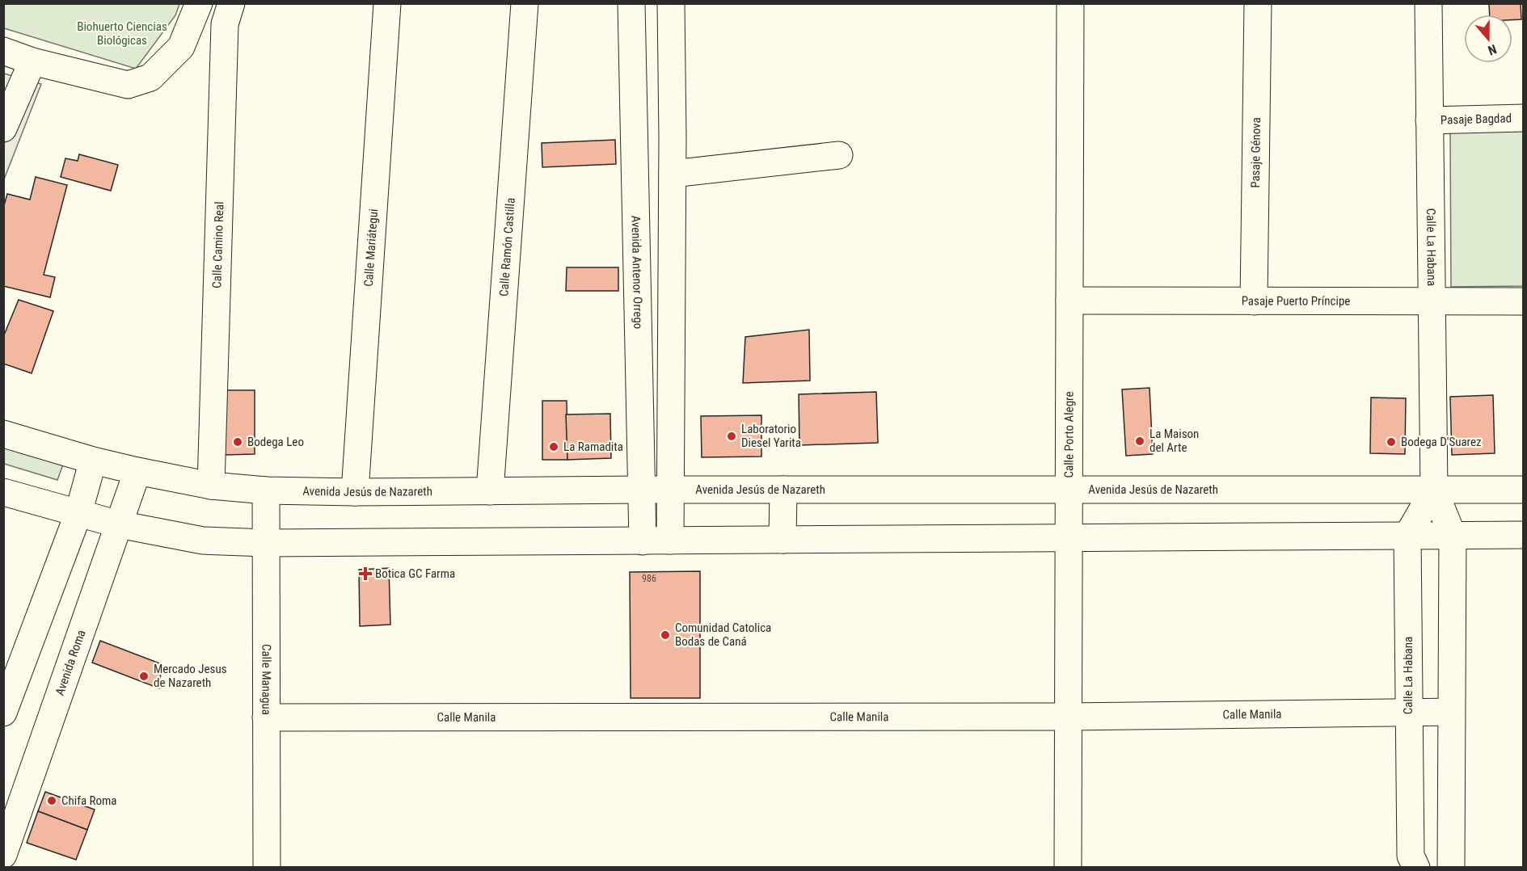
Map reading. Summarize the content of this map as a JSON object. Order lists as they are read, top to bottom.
{
  "streets": {
    "street": [
      "Pasaje Bagdad",
      "Pasaje Génova",
      "Calle Camino Real",
      "Calle La Habana",
      "Calle Ramón Castilla",
      "Calle Mariátegui",
      "Avenida Antenor Orrego",
      "Pasaje Puerto Príncipe",
      "Calle Porto Alegre",
      "Avenida Jesús de Nazareth",
      "Avenida Roma",
      "Calle Managua",
      "Calle Manila"
    ]
  },
  "crossings": [
    ["Pasaje Bagdad", "Calle La Habana"],
    ["Pasaje Génova", "Pasaje Puerto Príncipe"],
    ["Calle Camino Real", "Avenida Jesús de Nazareth"],
    ["Calle La Habana", "Pasaje Puerto Príncipe"],
    ["Calle La Habana", "Avenida Jesús de Nazareth"],
    ["Calle La Habana", "Calle Manila"],
    ["Calle Ramón Castilla", "Avenida Jesús de Nazareth"],
    ["Calle Mariátegui", "Avenida Jesús de Nazareth"],
    ["Avenida Antenor Orrego", "Avenida Jesús de Nazareth"],
    ["Pasaje Puerto Príncipe", "Calle Porto Alegre"],
    ["Calle Porto Alegre", "Avenida Jesús de Nazareth"],
    ["Calle Porto Alegre", "Calle Manila"],
    ["Avenida Jesús de Nazareth", "Avenida Roma"],
    ["Avenida Jesús de Nazareth", "Calle Managua"],
    ["Calle Managua", "Calle Manila"]
  ],
  "parks": ["Biohuerto Ciencias Biológicas"],
  "places": {
    "other": [
      "Laboratorio Diesel Yarita",
      "La Maison del Arte",
      "Bodega Leo",
      "Bodega D'Suarez",
      "La Ramadita",
      "Comunidad Catolica Bodas de Caná",
      "Mercado Jesus de Nazareth",
      "Chifa Roma"
    ],
    "health": ["Botica GC Farma"]
  },
  "house_numbers": ["986"],
  "north": "bottom"
}
